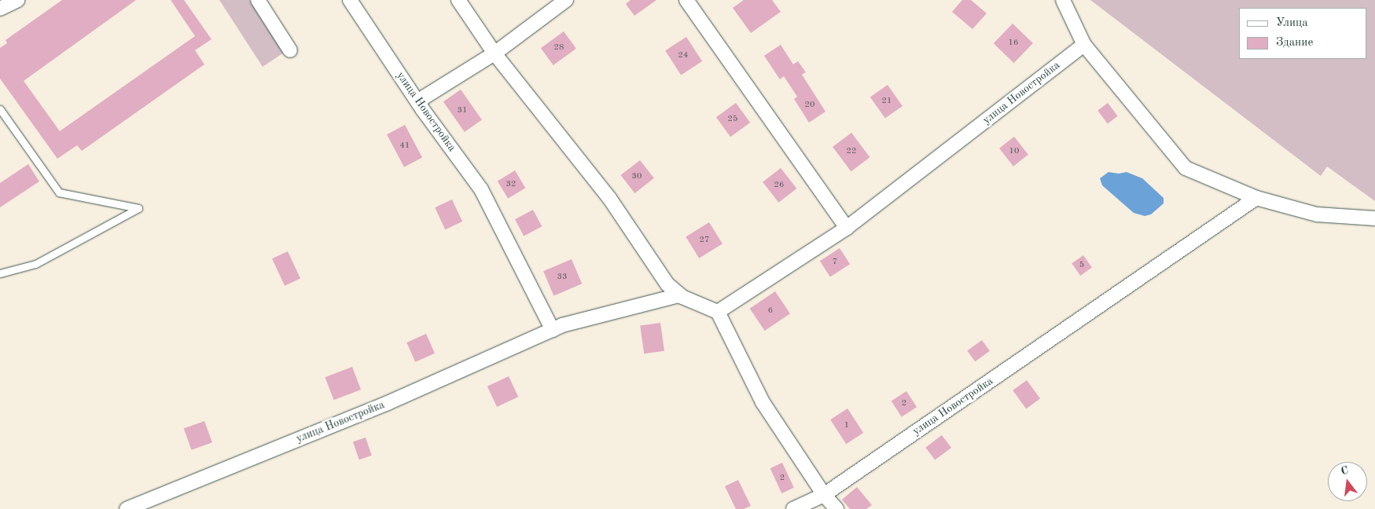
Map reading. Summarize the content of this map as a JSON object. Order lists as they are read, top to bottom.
{
  "streets": {
    "street": ["улица Новостройка"]
  },
  "house_numbers": [
    "16",
    "28",
    "24",
    "21",
    "20",
    "31",
    "25",
    "41",
    "22",
    "10",
    "30",
    "32",
    "26",
    "27",
    "7",
    "5",
    "33",
    "6",
    "2",
    "1",
    "2"
  ],
  "legend": ["Улица", "Здание"],
  "north": "top"
}
